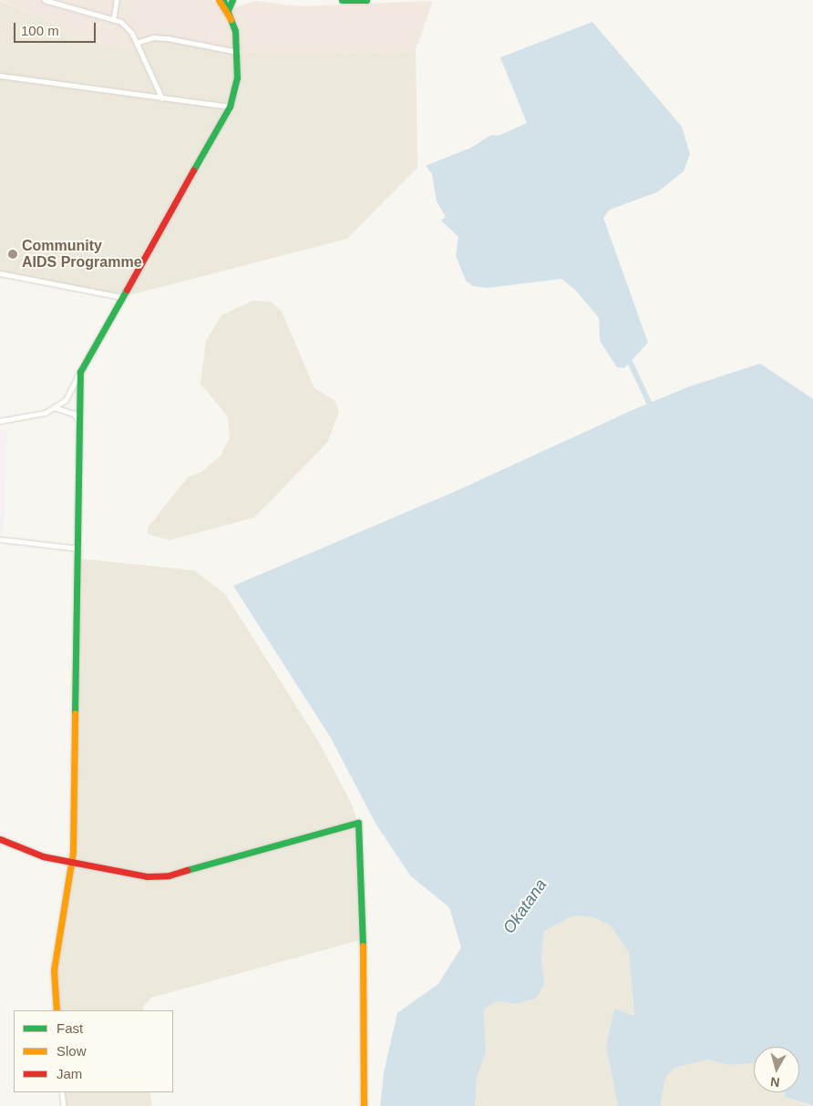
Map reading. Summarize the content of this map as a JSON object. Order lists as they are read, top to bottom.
{
  "water": ["Okatana"],
  "places": ["Community AIDS Programme"],
  "legend": ["Fast", "Slow", "Jam"],
  "scale_bar": "100 m",
  "north": "bottom"
}
